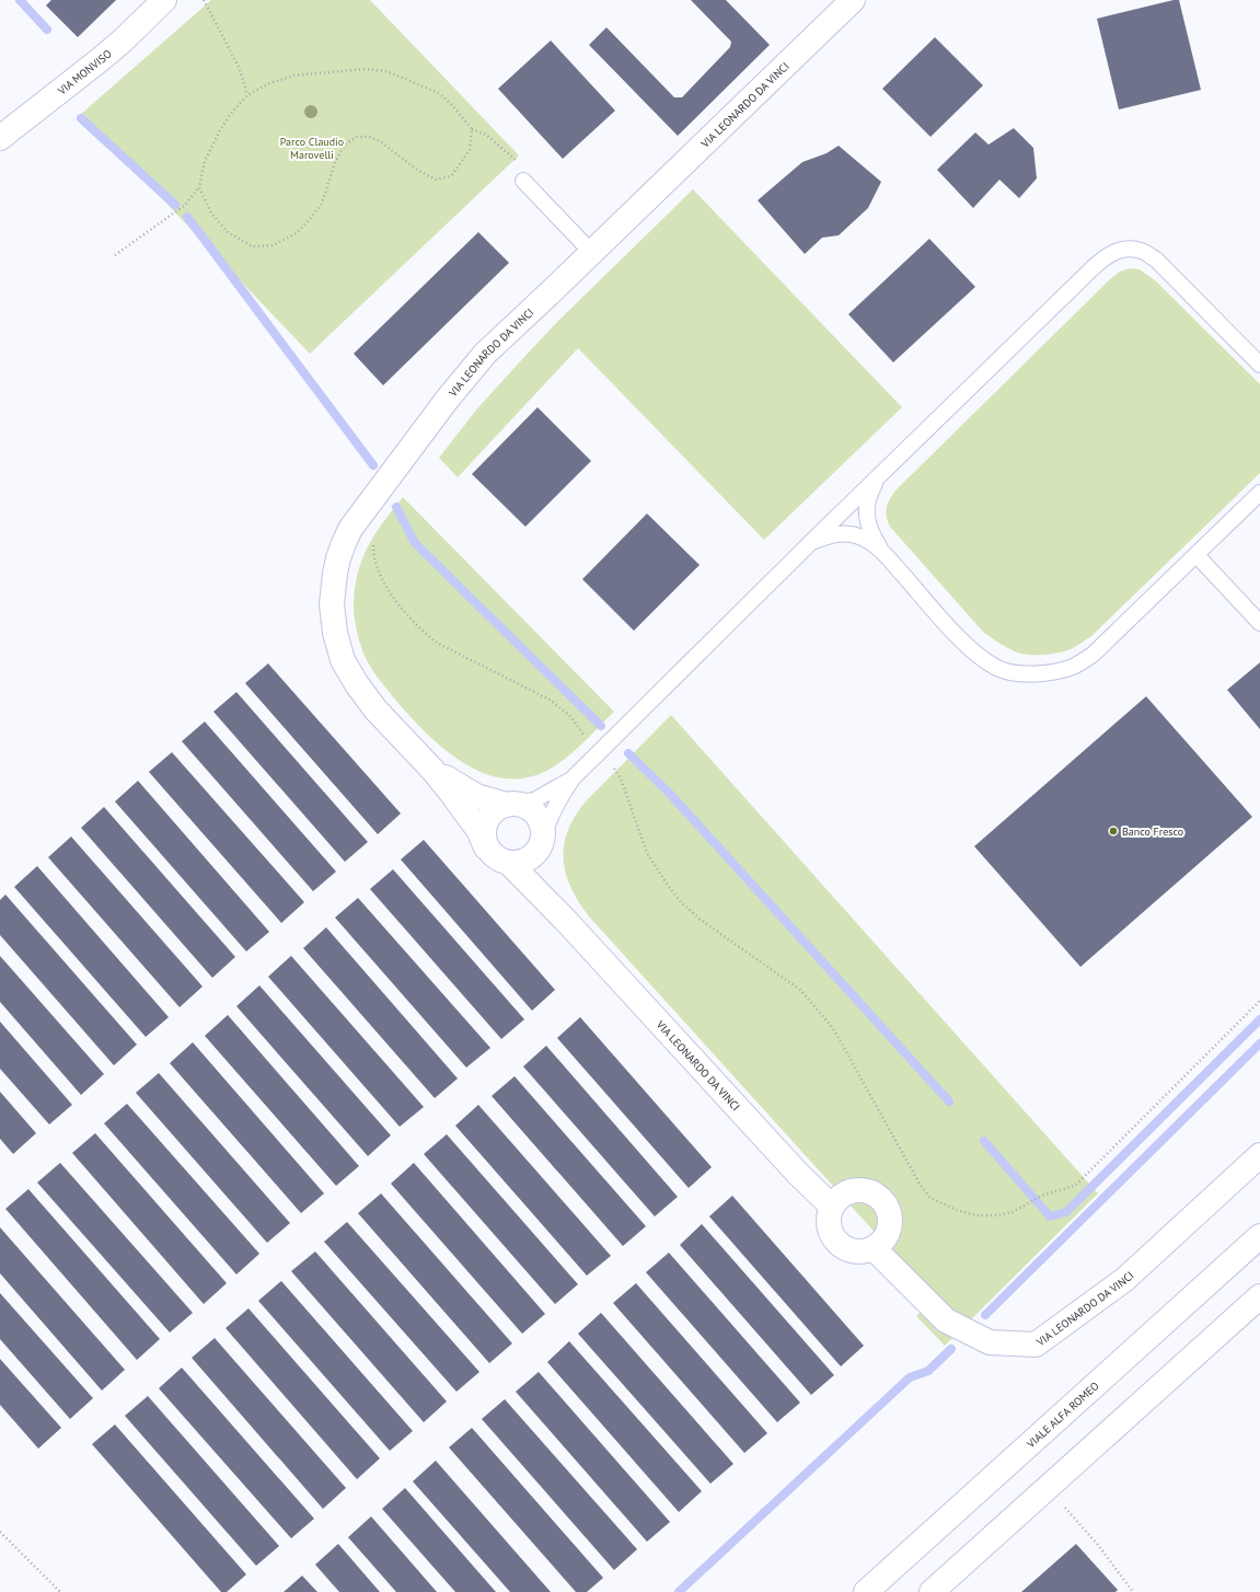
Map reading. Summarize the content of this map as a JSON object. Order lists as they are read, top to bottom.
{
  "streets": {
    "street": ["VIA MONVISO", "VIA LEONARDO DA VINCI", "VIALE ALFA ROMEO"]
  },
  "parks": ["Parco Claudio Marovelli"],
  "places": ["Banco Fresco"]
}
